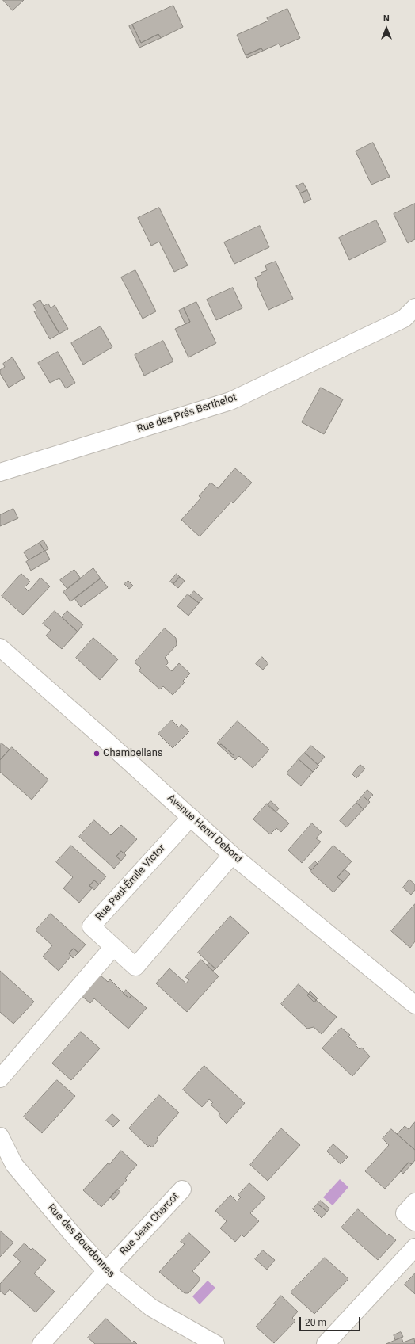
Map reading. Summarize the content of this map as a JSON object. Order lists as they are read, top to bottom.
{
  "streets": {
    "street": [
      "Rue des Prés Berthelot",
      "Avenue Henri Debord",
      "Rue Paul-Émile Victor",
      "Rue Jean Charcot",
      "Rue des Bourdonnes"
    ]
  },
  "crossings": [
    ["Avenue Henri Debord", "Rue Paul-Émile Victor"],
    ["Rue Jean Charcot", "Rue des Bourdonnes"]
  ],
  "places": ["Chambellans"],
  "scale_bar": "20 m",
  "north": "top"
}
